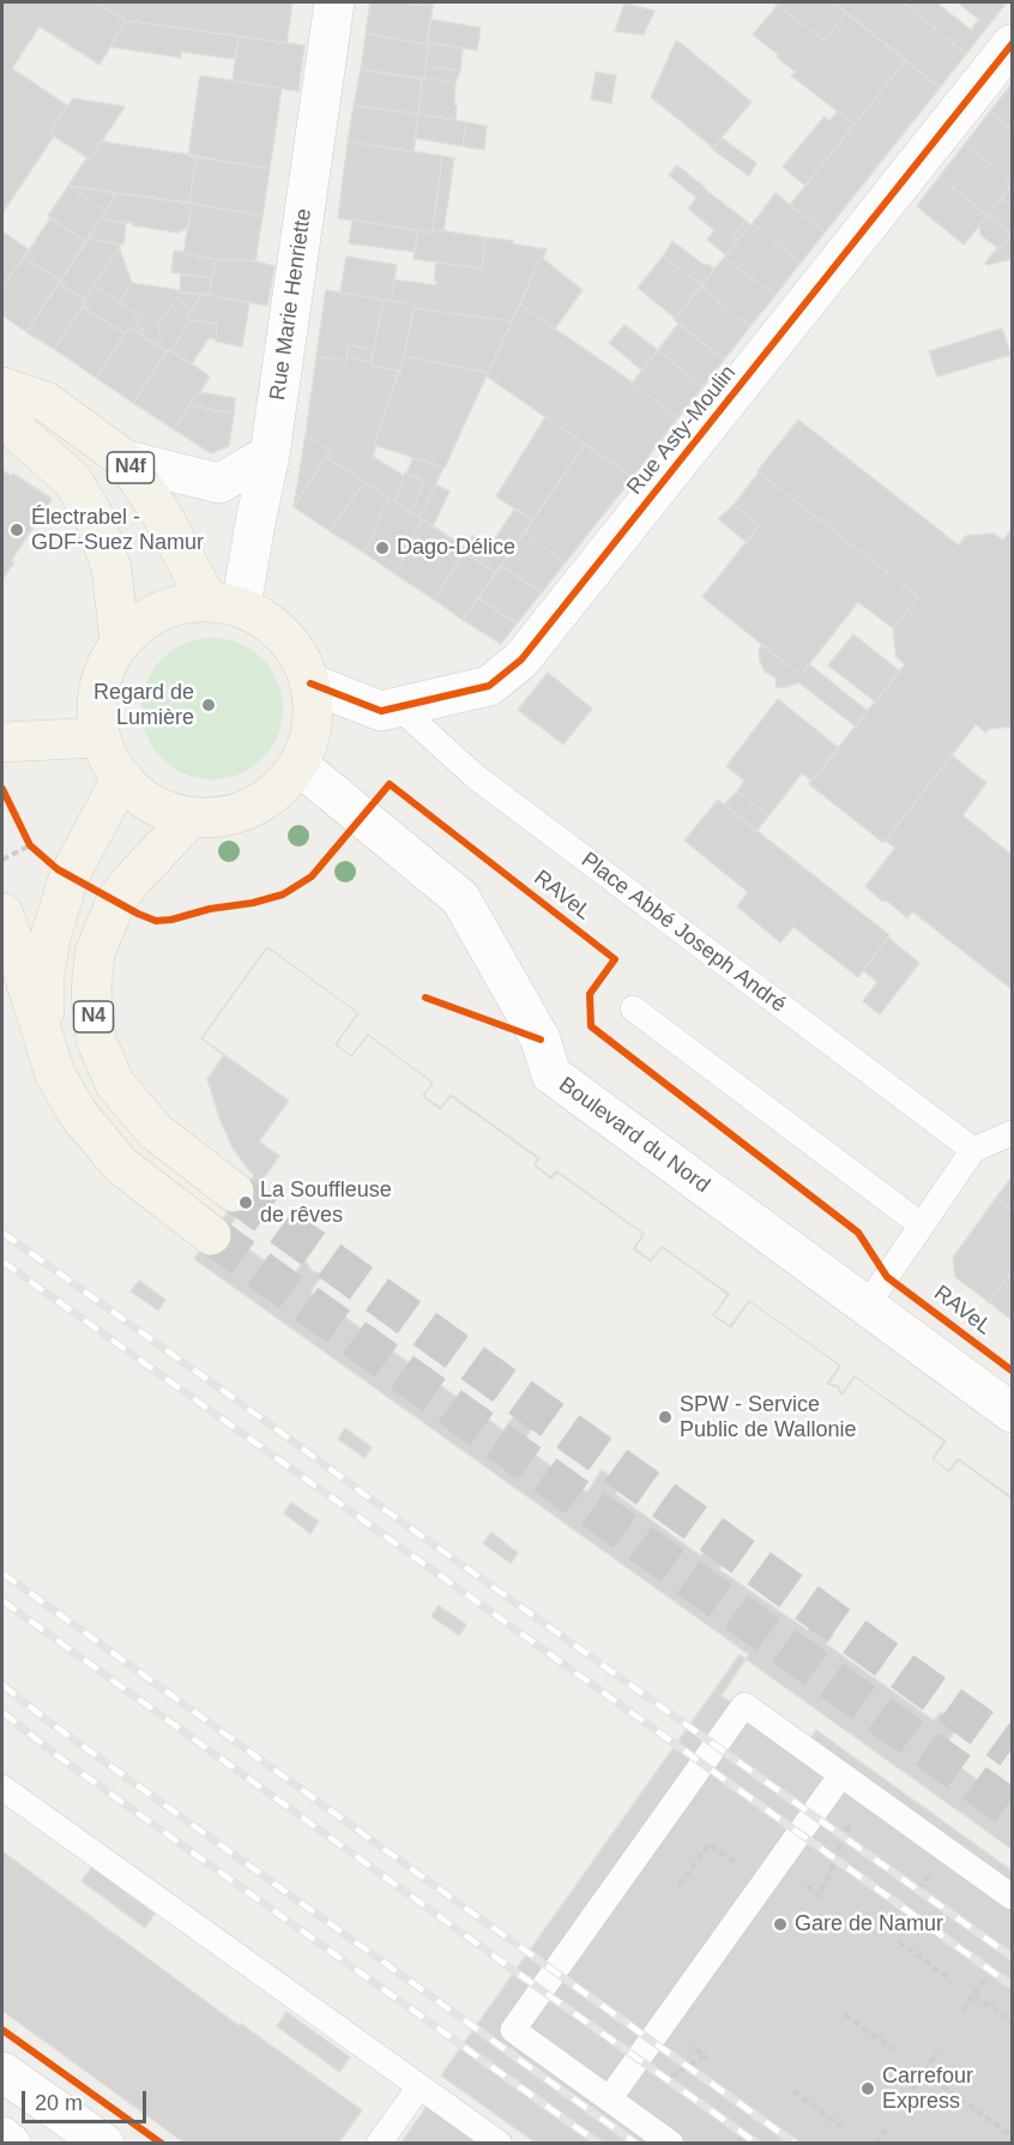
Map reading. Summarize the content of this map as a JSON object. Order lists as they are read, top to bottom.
{
  "streets": {
    "main road": ["N4f", "N4"],
    "street": ["Rue Marie Henriette", "Rue Asty-Moulin", "Boulevard du Nord"],
    "lane": ["Place Abbé Joseph André"],
    "cycle path": ["RAVeL"]
  },
  "crossings": [
    ["Rue Marie Henriette", "Rue Asty-Moulin"],
    ["Rue Marie Henriette", "N4f"],
    ["Rue Marie Henriette", "N4"],
    ["Rue Marie Henriette", "Boulevard du Nord"],
    ["Rue Asty-Moulin", "N4f"],
    ["Rue Asty-Moulin", "Place Abbé Joseph André"],
    ["Rue Asty-Moulin", "N4"],
    ["Rue Asty-Moulin", "Boulevard du Nord"],
    ["N4f", "N4"],
    ["N4f", "Boulevard du Nord"],
    ["N4", "Boulevard du Nord"]
  ],
  "places": [
    "Électrabel - GDF-Suez Namur",
    "Dago-Délice",
    "Regard de Lumière",
    "La Souffleuse de rêves",
    "SPW - Service Public de Wallonie",
    "Gare de Namur",
    "Carrefour Express"
  ],
  "scale_bar": "20 m"
}
